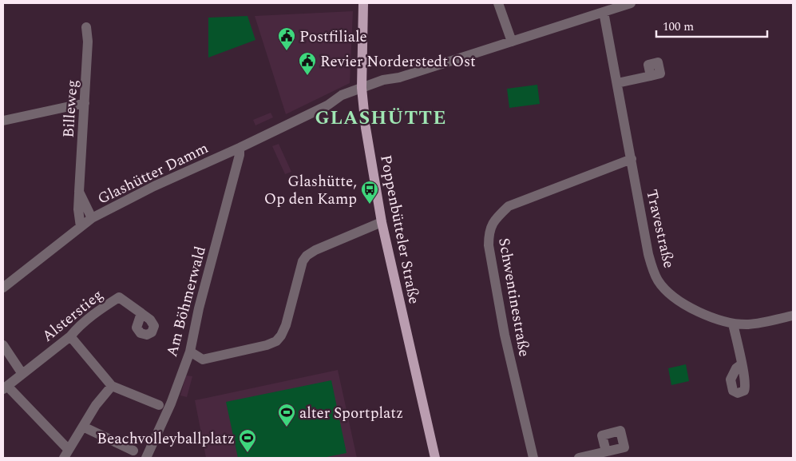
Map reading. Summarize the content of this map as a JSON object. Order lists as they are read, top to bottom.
{
  "streets": {
    "main road": ["Poppenbütteler Straße"],
    "street": [
      "Billeweg",
      "Glashütter Damm",
      "Travestraße",
      "Schwentinestraße",
      "Am Böhmerwald",
      "Alsterstieg"
    ]
  },
  "crossings": [
    ["Billeweg", "Glashütter Damm"],
    ["Glashütter Damm", "Travestraße"],
    ["Glashütter Damm", "Poppenbütteler Straße"],
    ["Glashütter Damm", "Am Böhmerwald"],
    ["Travestraße", "Schwentinestraße"]
  ],
  "districts": ["GLASHÜTTE"],
  "places": {
    "public building": ["Postfiliale", "Revier Norderstedt Ost"],
    "bus stop": ["Glashütte, Op den Kamp"],
    "sports": ["alter Sportplatz", "Beachvolleyballplatz"]
  },
  "scale_bar": "100 m"
}
